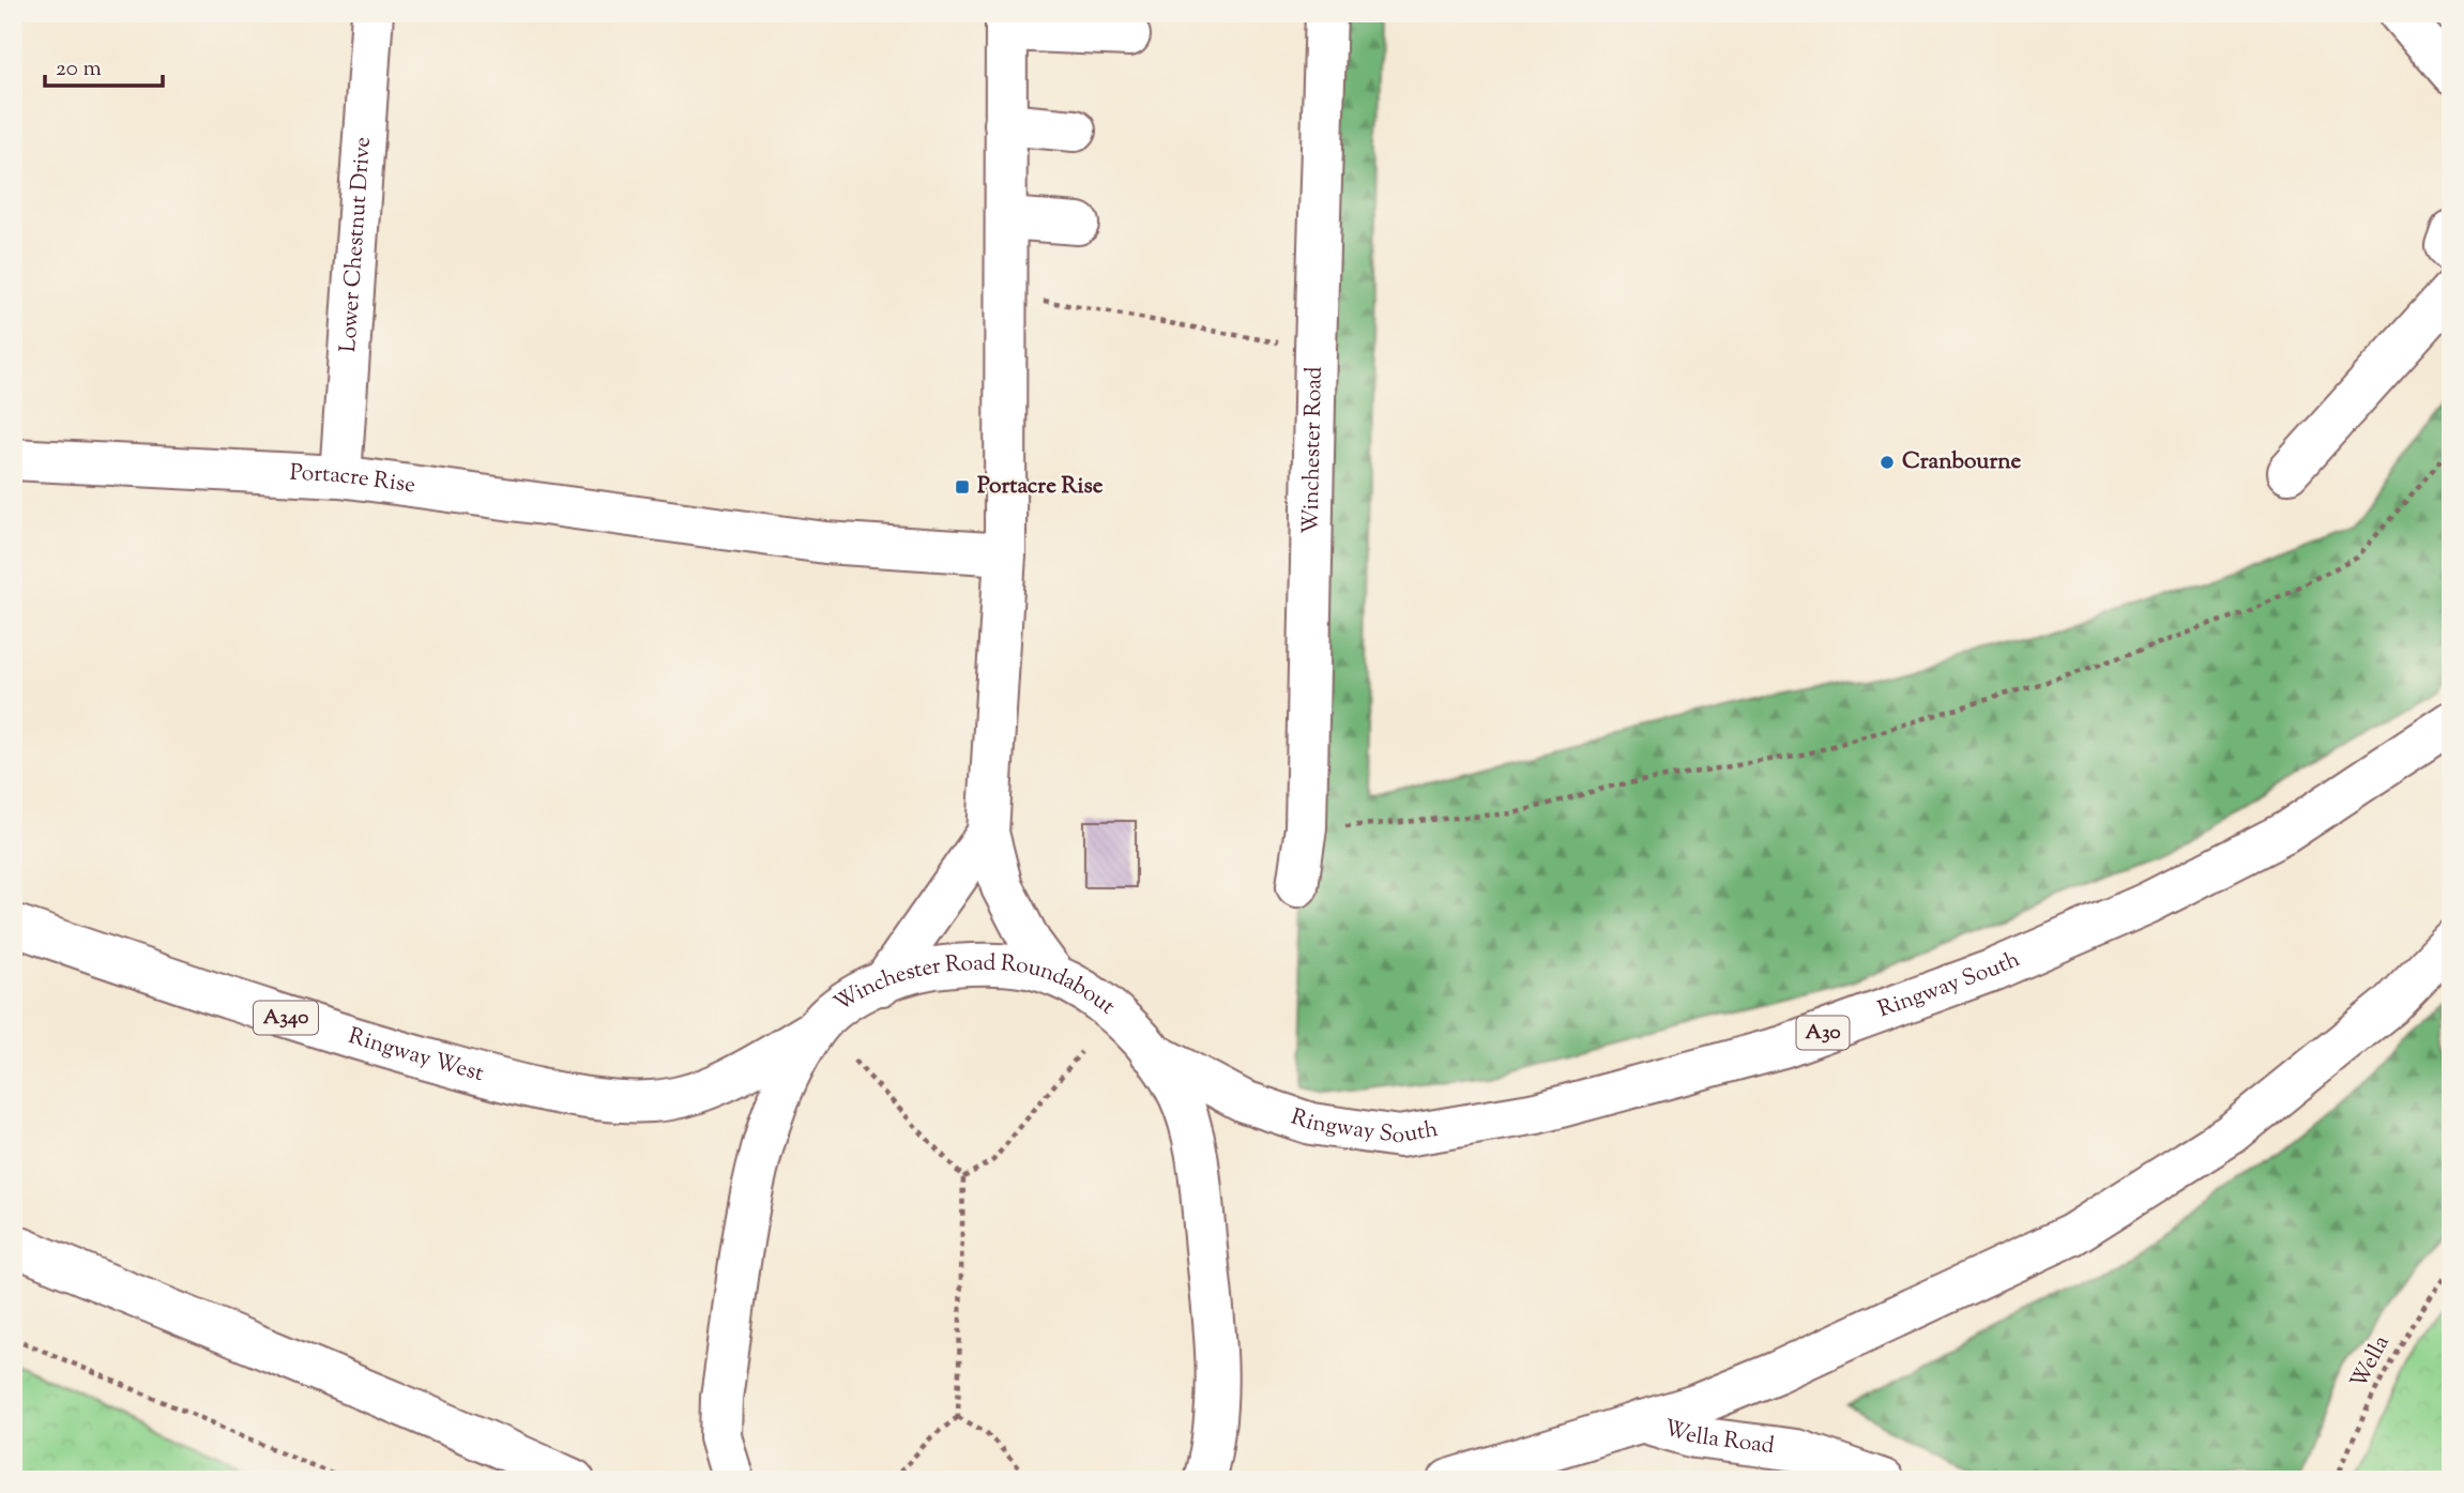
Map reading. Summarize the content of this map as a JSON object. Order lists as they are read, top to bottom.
{
  "streets": {
    "main road": [
      "Lower Chestnut Drive",
      "Winchester Road",
      "Portacre Rise",
      "Ringway South",
      "Winchester Road Roundabout",
      "A340",
      "A30",
      "Ringway West",
      "Wella Road"
    ],
    "path": ["Wella"]
  },
  "crossings": [
    ["Lower Chestnut Drive", "Portacre Rise"],
    ["Ringway South", "Winchester Road Roundabout"],
    ["Winchester Road Roundabout", "Ringway West"]
  ],
  "places": {
    "other": ["Cranbourne"],
    "transit": ["Portacre Rise"]
  },
  "scale_bar": "20 m"
}
